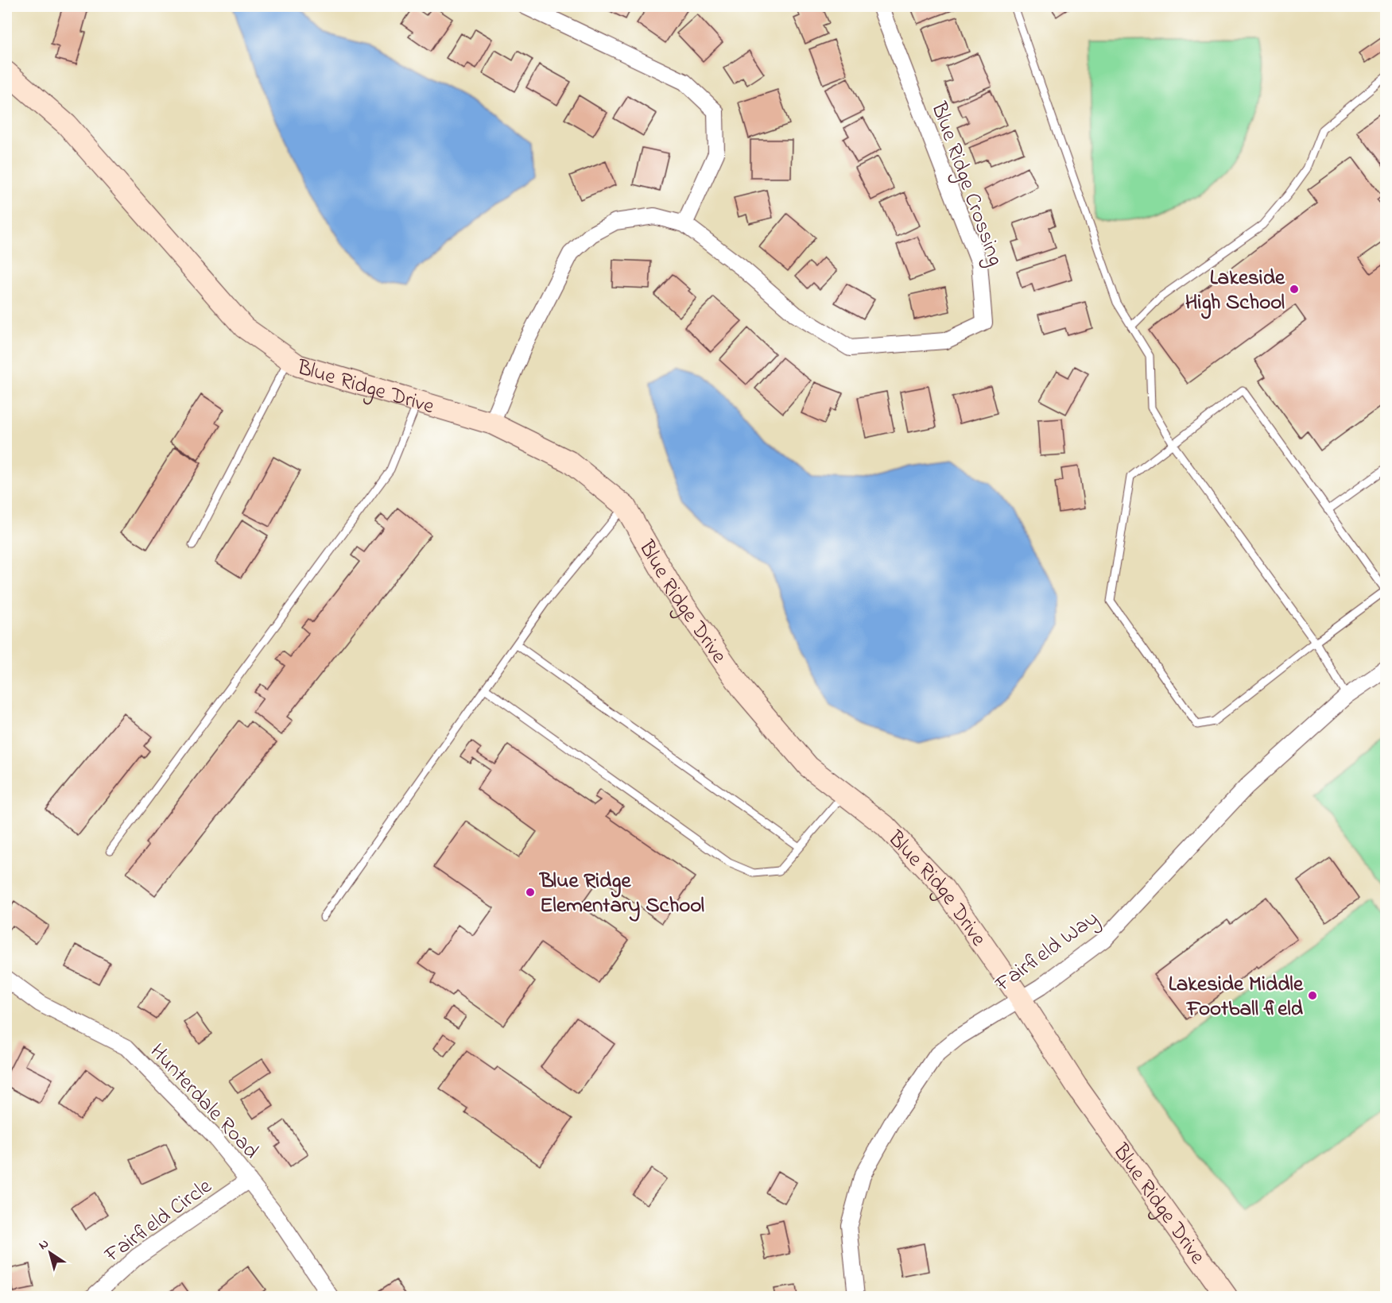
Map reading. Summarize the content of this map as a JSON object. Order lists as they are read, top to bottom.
{
  "streets": {
    "street": [
      "Blue Ridge Crossing",
      "Blue Ridge Drive",
      "Fairfield Way",
      "Hunterdale Road",
      "Fairfield Circle"
    ]
  },
  "crossings": [
    ["Blue Ridge Crossing", "Blue Ridge Drive"],
    ["Blue Ridge Drive", "Fairfield Way"],
    ["Hunterdale Road", "Fairfield Circle"]
  ],
  "places": ["Lakeside High School", "Blue Ridge Elementary School", "Lakeside Middle Football field"],
  "north": "top left"
}
